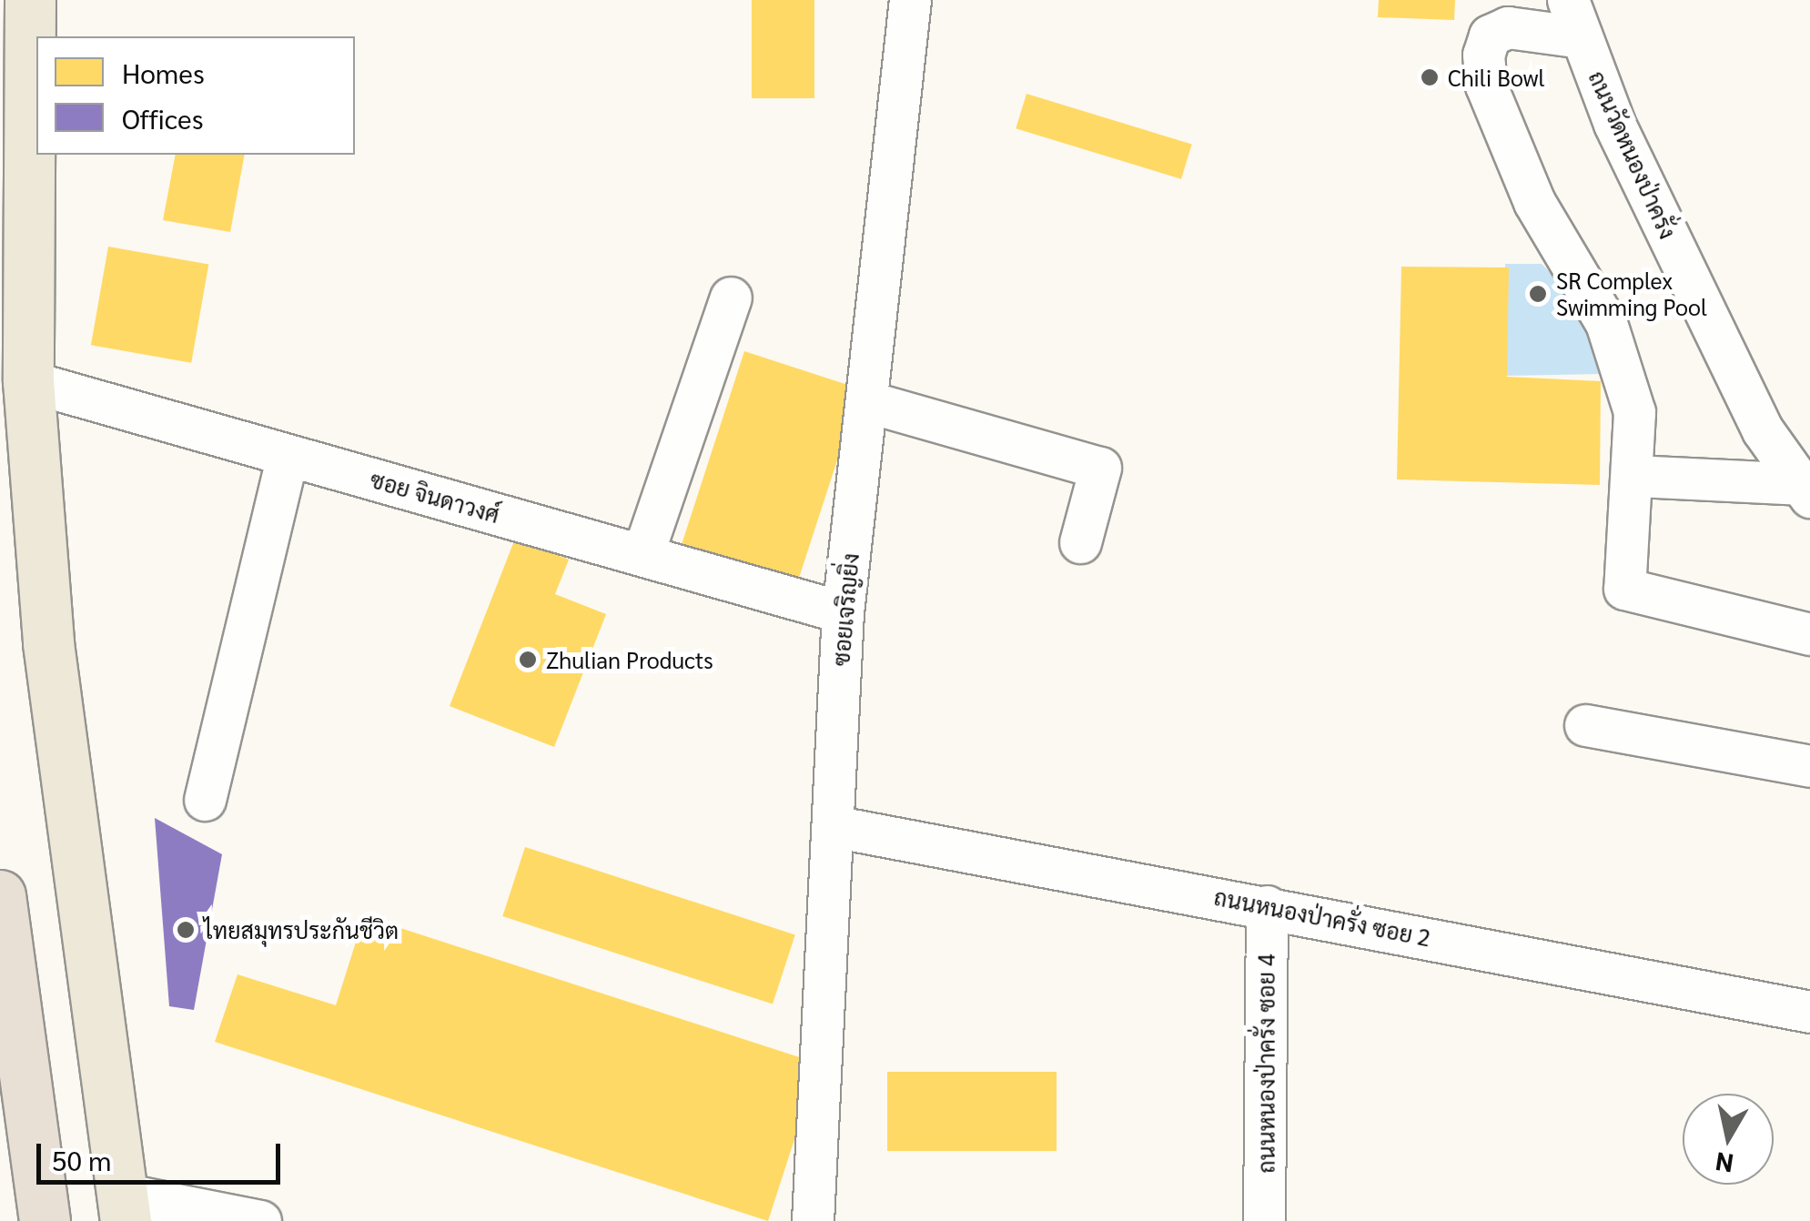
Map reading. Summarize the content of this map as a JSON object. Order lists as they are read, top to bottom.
{
  "streets": {
    "street": [
      "ถนนวัดหนองป่าครั่ง",
      "ซอย จินดาวงศ์",
      "ซอยเจริญยิ่ง",
      "ถนนหนองป่าครั่ง ซอย 2",
      "ถนนหนองป่าครั่ง ซอย 4"
    ]
  },
  "crossings": [
    ["ซอย จินดาวงศ์", "ซอยเจริญยิ่ง"],
    ["ซอยเจริญยิ่ง", "ถนนหนองป่าครั่ง ซอย 2"],
    ["ถนนหนองป่าครั่ง ซอย 2", "ถนนหนองป่าครั่ง ซอย 4"]
  ],
  "places": [
    "Chili Bowl",
    "SR Complex Swimming Pool",
    "Zhulian Products",
    "ไทยสมุทรประกันชีวิต"
  ],
  "legend": ["Homes", "Offices"],
  "scale_bar": "50 m",
  "north": "bottom"
}
